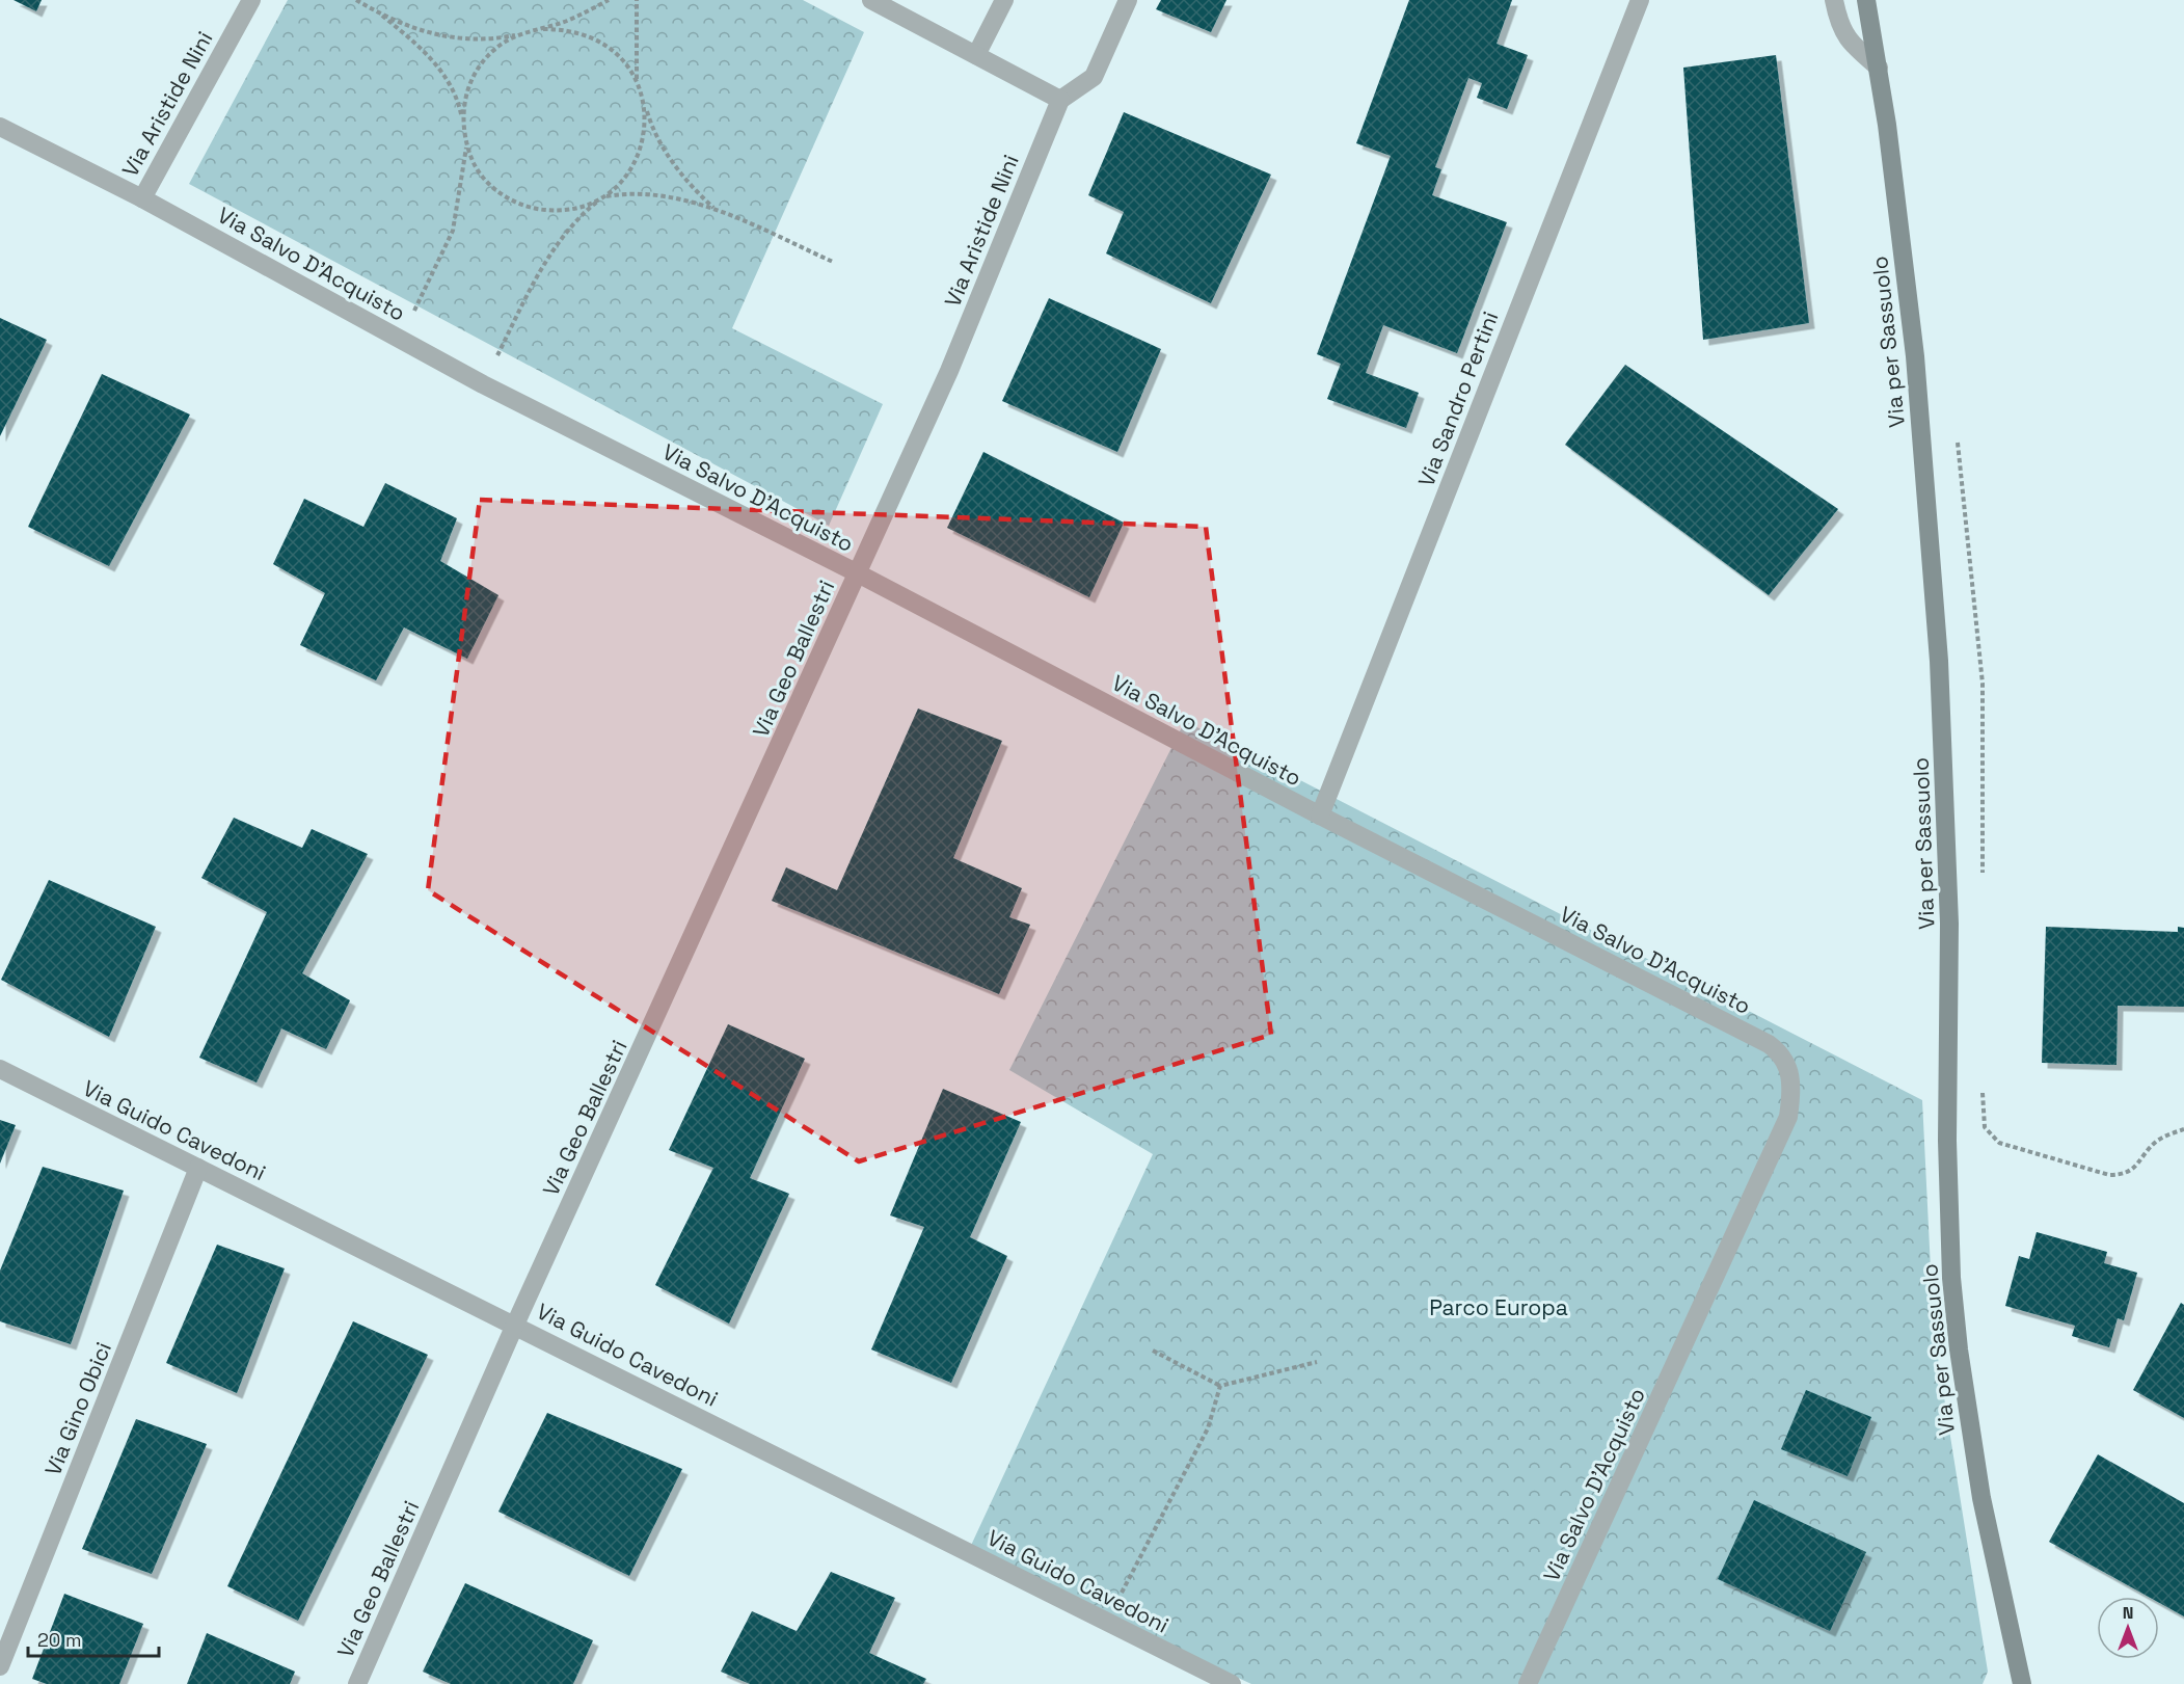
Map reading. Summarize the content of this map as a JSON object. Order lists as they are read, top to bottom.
{
  "streets": {
    "main road": ["Via per Sassuolo"],
    "street": [
      "Via Aristide Nini",
      "Via Salvo D'Acquisto",
      "Via Sandro Pertini",
      "Via Geo Ballestri",
      "Via Guido Cavedoni",
      "Via Gino Obici"
    ]
  },
  "crossings": [
    ["Via Aristide Nini", "Via Salvo D'Acquisto"],
    ["Via Aristide Nini", "Via Geo Ballestri"],
    ["Via Salvo D'Acquisto", "Via Sandro Pertini"],
    ["Via Salvo D'Acquisto", "Via Geo Ballestri"],
    ["Via Geo Ballestri", "Via Guido Cavedoni"],
    ["Via Guido Cavedoni", "Via Gino Obici"]
  ],
  "parks": ["Parco Europa"],
  "scale_bar": "20 m",
  "north": "top"
}
